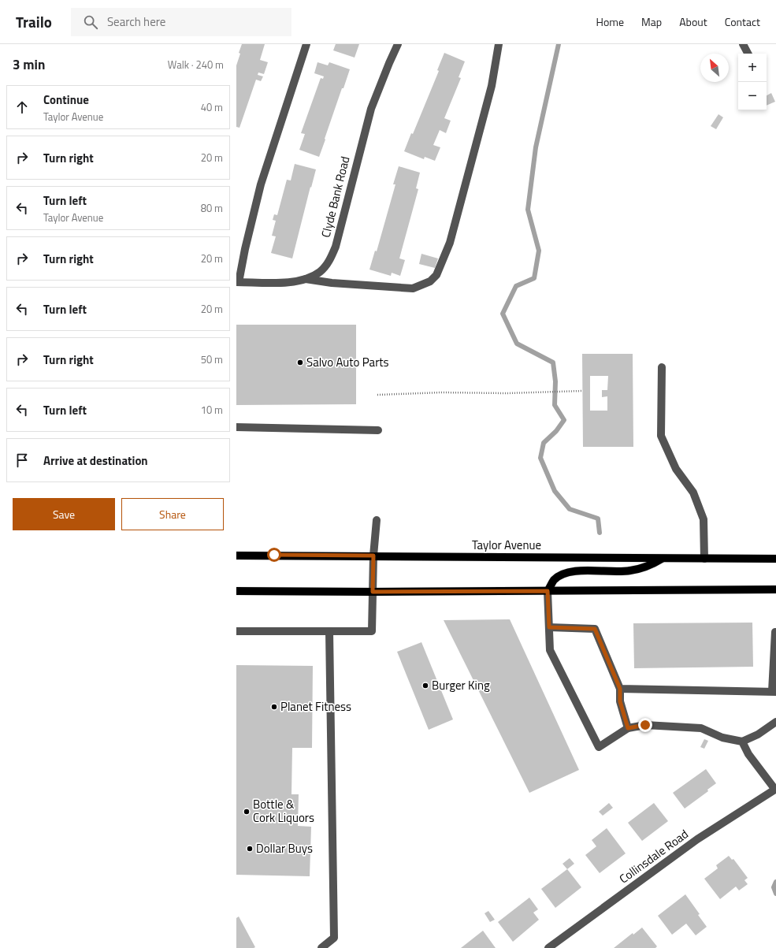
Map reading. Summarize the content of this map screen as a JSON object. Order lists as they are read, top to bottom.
{
  "streets": {
    "main road": ["Taylor Avenue"],
    "street": ["Clyde Bank Road", "Collinsdale Road"]
  },
  "places": [
    "Salvo Auto Parts",
    "Burger King",
    "Planet Fitness",
    "Bottle & Cork Liquors",
    "Dollar Buys"
  ],
  "north": "top left",
  "page": {
    "header": "Trailo",
    "search": "Search here",
    "nav": [
      "Home",
      "Map",
      "About",
      "Contact"
    ],
    "heading": ["3 min", "Walk · 240 m"],
    "map_buttons": ["+", "−"],
    "list": [
      ["Continue", "Taylor Avenue", "40 m"],
      ["Turn right", "20 m"],
      ["Turn left", "Taylor Avenue", "80 m"],
      ["Turn right", "20 m"],
      ["Turn left", "20 m"],
      ["Turn right", "50 m"],
      ["Turn left", "10 m"],
      "Arrive at destination"
    ],
    "buttons": ["Save", "Share"]
  }
}
